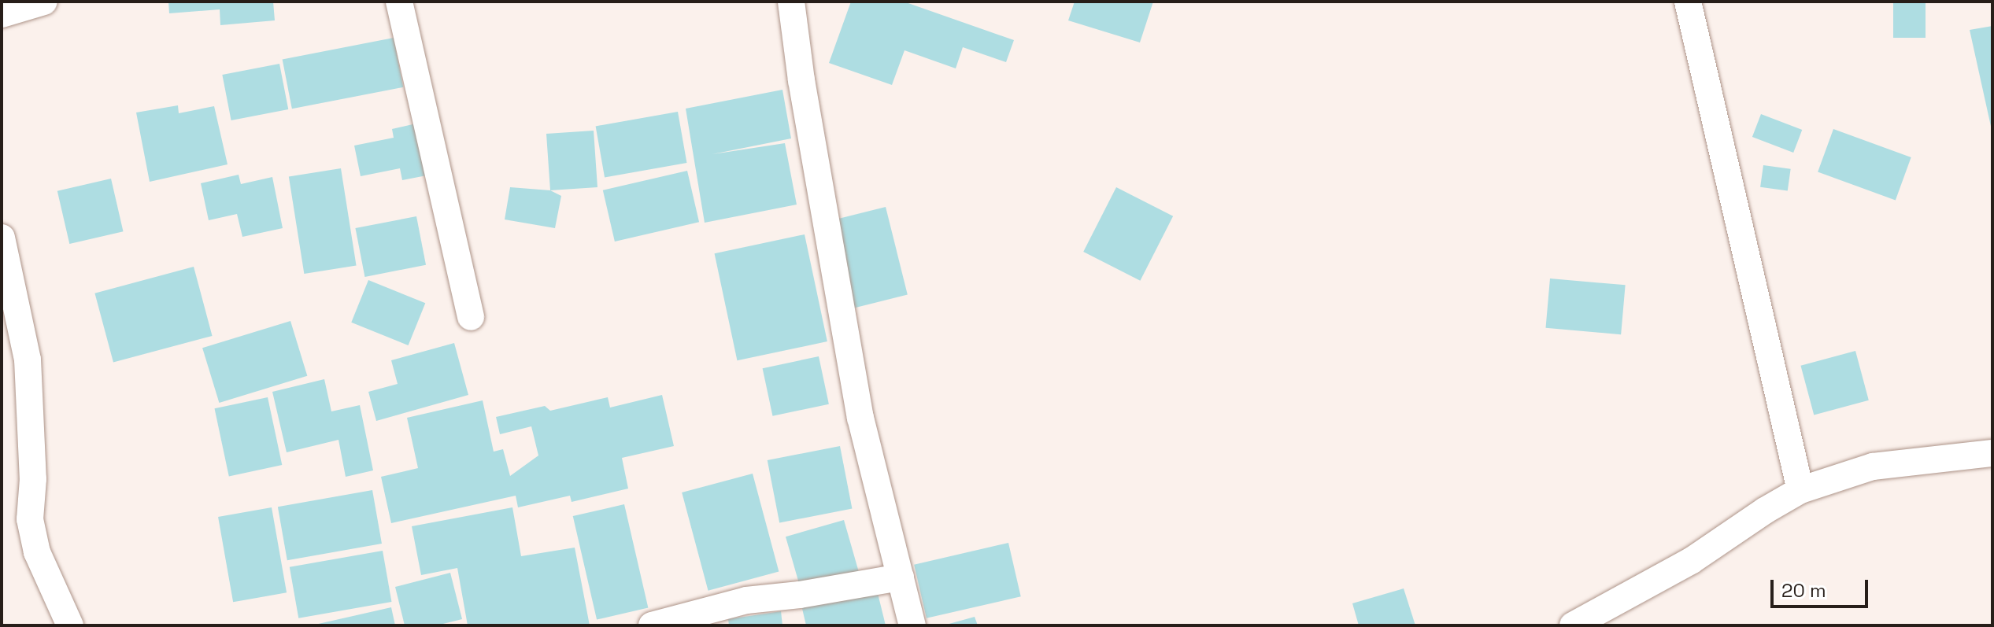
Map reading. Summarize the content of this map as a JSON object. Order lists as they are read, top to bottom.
{
  "scale_bar": "20 m"
}
